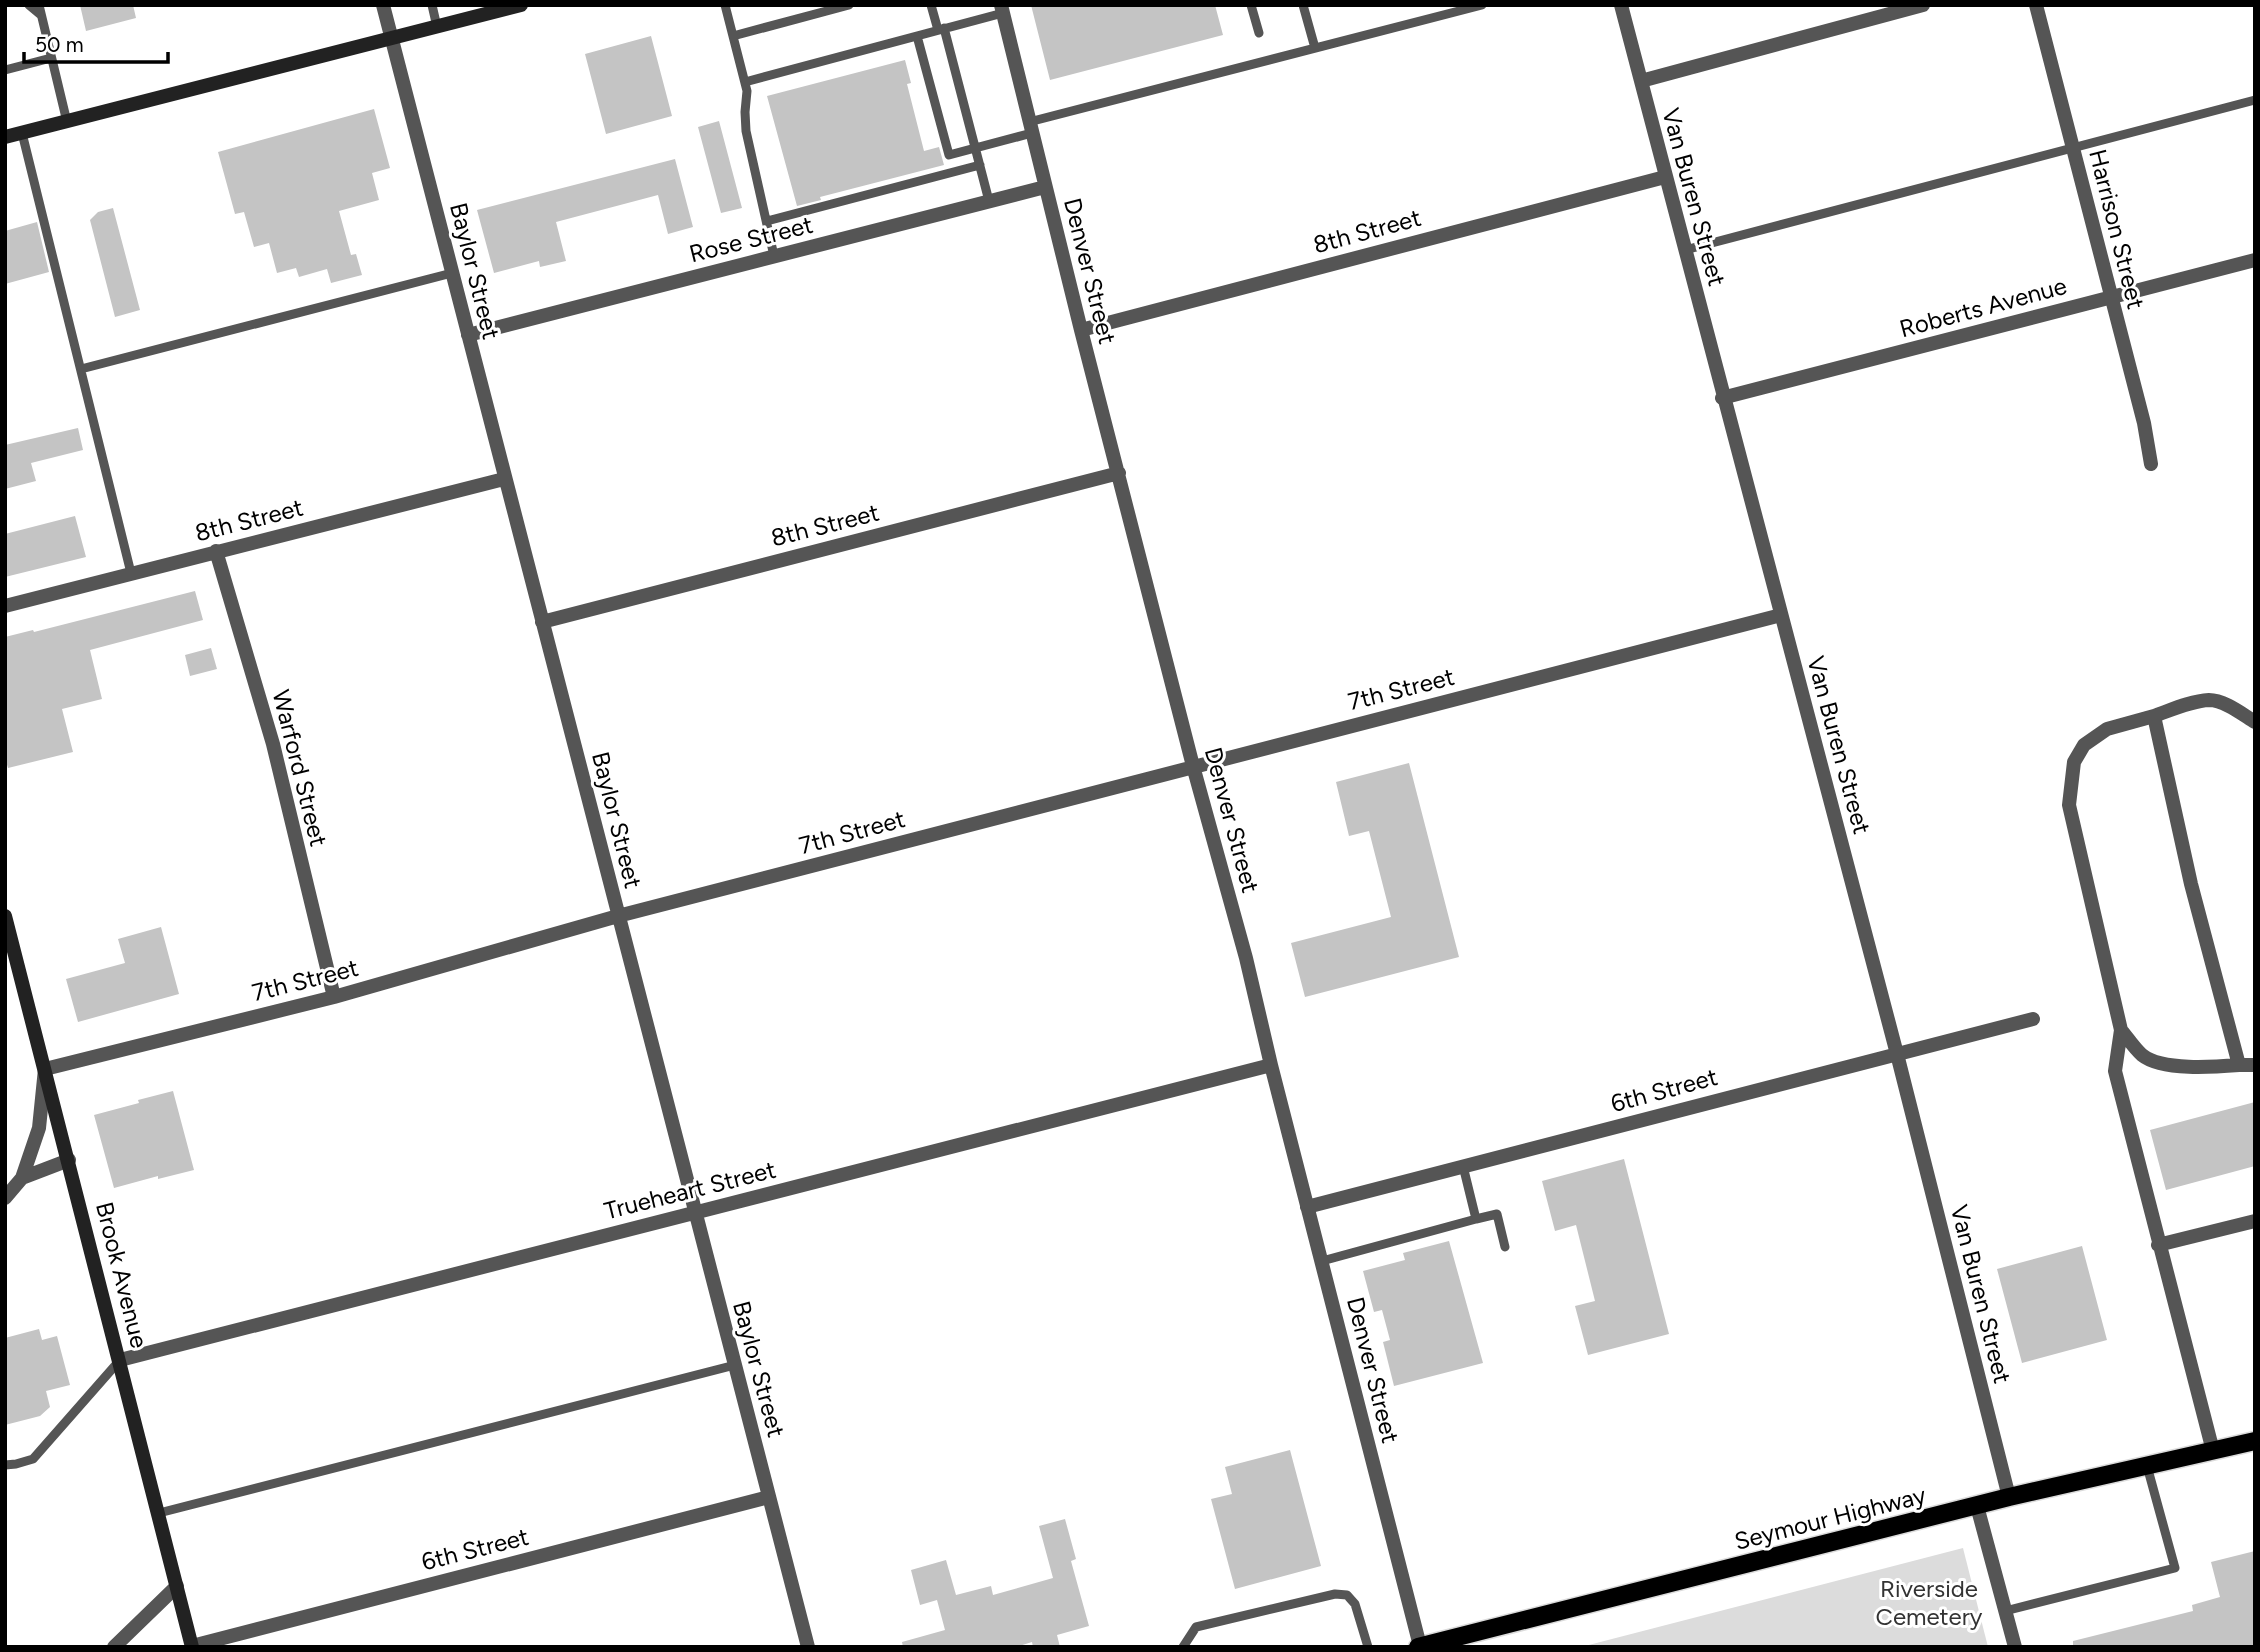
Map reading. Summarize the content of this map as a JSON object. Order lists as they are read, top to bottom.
{
  "streets": {
    "main road": ["Seymour Highway"],
    "street": [
      "Van Buren Street",
      "Harrison Street",
      "8th Street",
      "Rose Street",
      "Baylor Street",
      "Denver Street",
      "Roberts Avenue",
      "7th Street",
      "Warford Street",
      "6th Street",
      "Trueheart Street",
      "Brook Avenue"
    ]
  },
  "crossings": [
    ["Van Buren Street", "8th Street"],
    ["Van Buren Street", "Roberts Avenue"],
    ["Van Buren Street", "7th Street"],
    ["Van Buren Street", "6th Street"],
    ["Van Buren Street", "Seymour Highway"],
    ["Harrison Street", "Roberts Avenue"],
    ["8th Street", "Baylor Street"],
    ["8th Street", "Denver Street"],
    ["8th Street", "Warford Street"],
    ["Rose Street", "Baylor Street"],
    ["Rose Street", "Denver Street"],
    ["Baylor Street", "7th Street"],
    ["Baylor Street", "6th Street"],
    ["Baylor Street", "Trueheart Street"],
    ["Denver Street", "7th Street"],
    ["Denver Street", "6th Street"],
    ["Denver Street", "Trueheart Street"],
    ["Denver Street", "Seymour Highway"],
    ["7th Street", "Warford Street"],
    ["7th Street", "Brook Avenue"],
    ["6th Street", "Brook Avenue"],
    ["Trueheart Street", "Brook Avenue"]
  ],
  "parks": ["Riverside Cemetery"],
  "scale_bar": "50 m"
}
